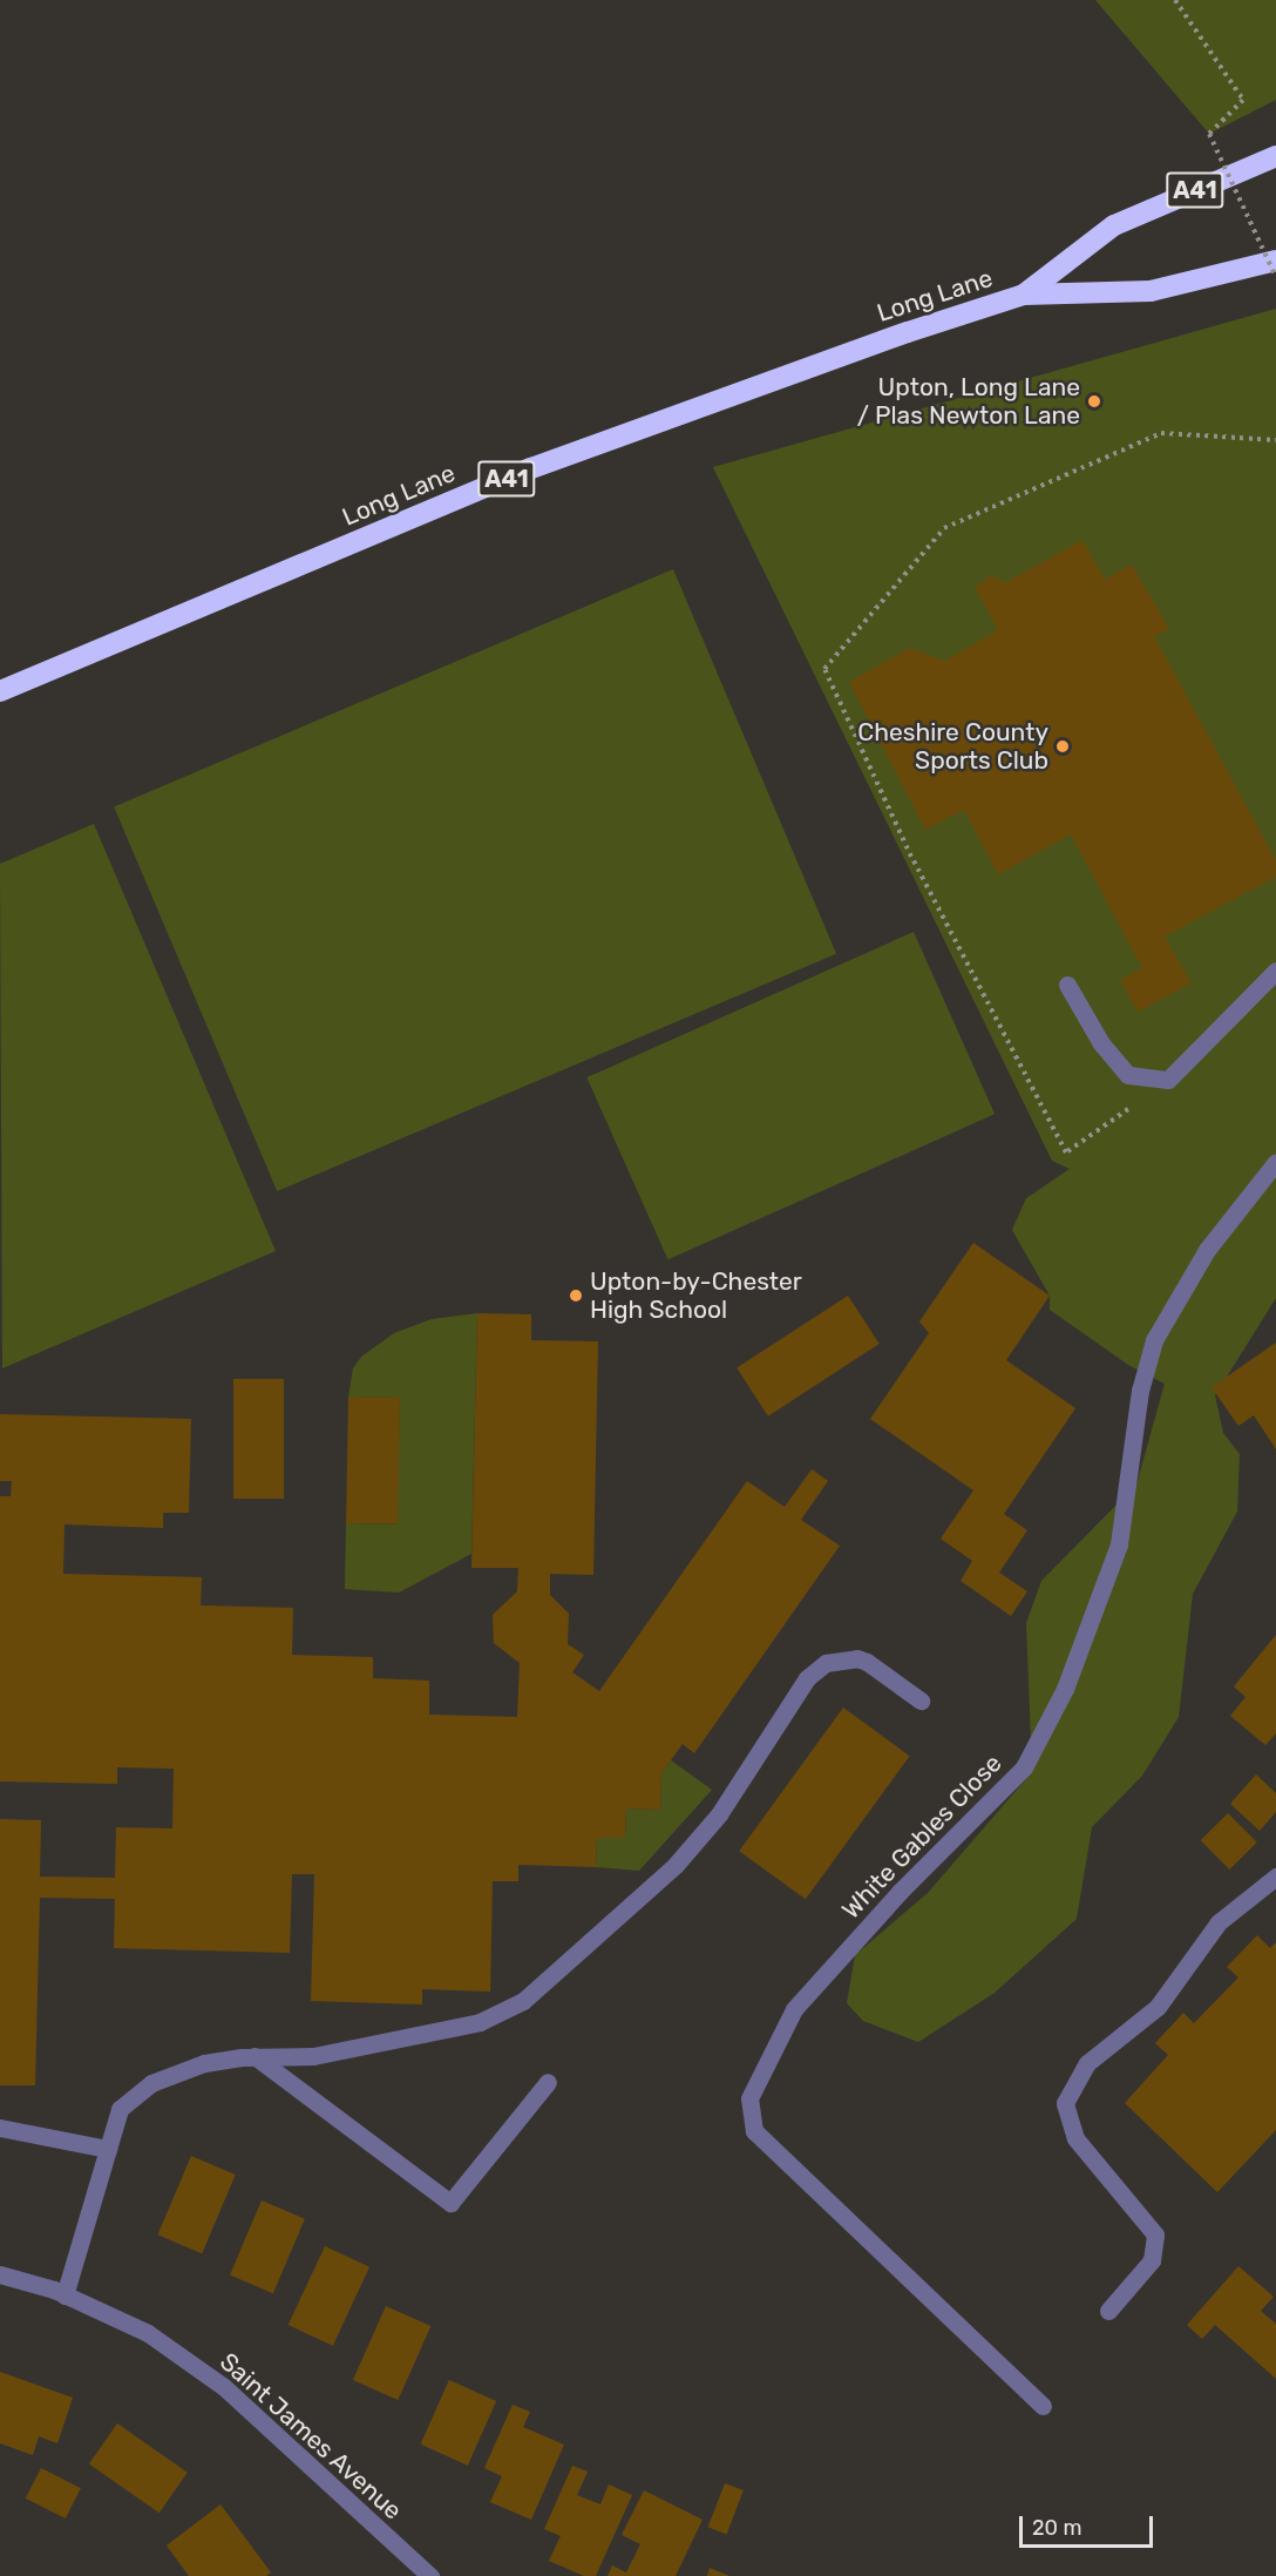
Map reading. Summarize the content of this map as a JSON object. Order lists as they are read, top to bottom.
{
  "streets": {
    "highway": ["A41", "Long Lane"],
    "street": ["White Gables Close", "Saint James Avenue"]
  },
  "places": ["Upton, Long Lane / Plas Newton Lane", "Cheshire County Sports Club", "Upton-by-Chester High School"],
  "scale_bar": "20 m"
}
